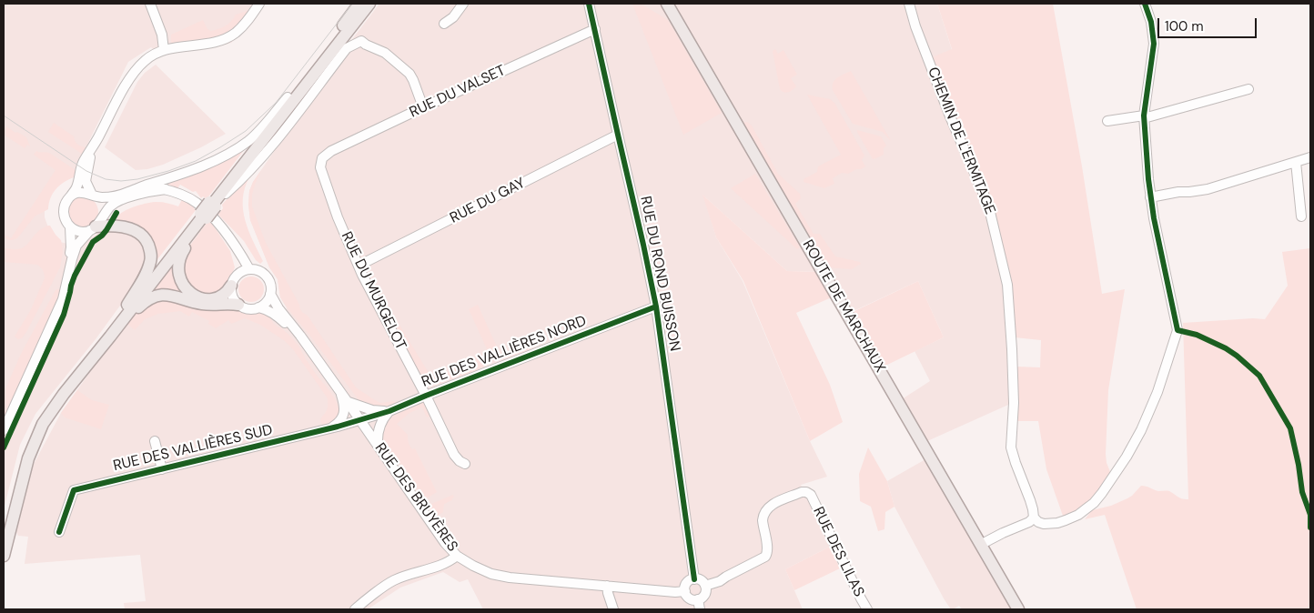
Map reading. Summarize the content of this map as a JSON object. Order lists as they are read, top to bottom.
{
  "streets": {
    "main road": ["ROUTE DE MARCHAUX"],
    "street": [
      "RUE DU VALSET",
      "CHEMIN DE L'ERMITAGE",
      "RUE DU GAY",
      "RUE DU ROND BUISSON",
      "RUE DU MURGELOT",
      "RUE DES VALLIÈRES NORD",
      "RUE DES VALLIÈRES SUD",
      "RUE DES BRUYÈRES",
      "RUE DES LILAS"
    ]
  },
  "crossings": [
    ["RUE DU VALSET", "RUE DU ROND BUISSON"],
    ["RUE DU VALSET", "RUE DU MURGELOT"],
    ["RUE DU GAY", "RUE DU ROND BUISSON"],
    ["RUE DU GAY", "RUE DU MURGELOT"],
    ["RUE DU ROND BUISSON", "RUE DES VALLIÈRES NORD"],
    ["RUE DU ROND BUISSON", "RUE DES BRUYÈRES"],
    ["RUE DU ROND BUISSON", "RUE DES LILAS"],
    ["RUE DU MURGELOT", "RUE DES VALLIÈRES NORD"],
    ["RUE DES VALLIÈRES NORD", "RUE DES VALLIÈRES SUD"],
    ["RUE DES VALLIÈRES NORD", "RUE DES BRUYÈRES"],
    ["RUE DES VALLIÈRES SUD", "RUE DES BRUYÈRES"],
    ["RUE DES BRUYÈRES", "RUE DES LILAS"]
  ],
  "scale_bar": "100 m"
}
